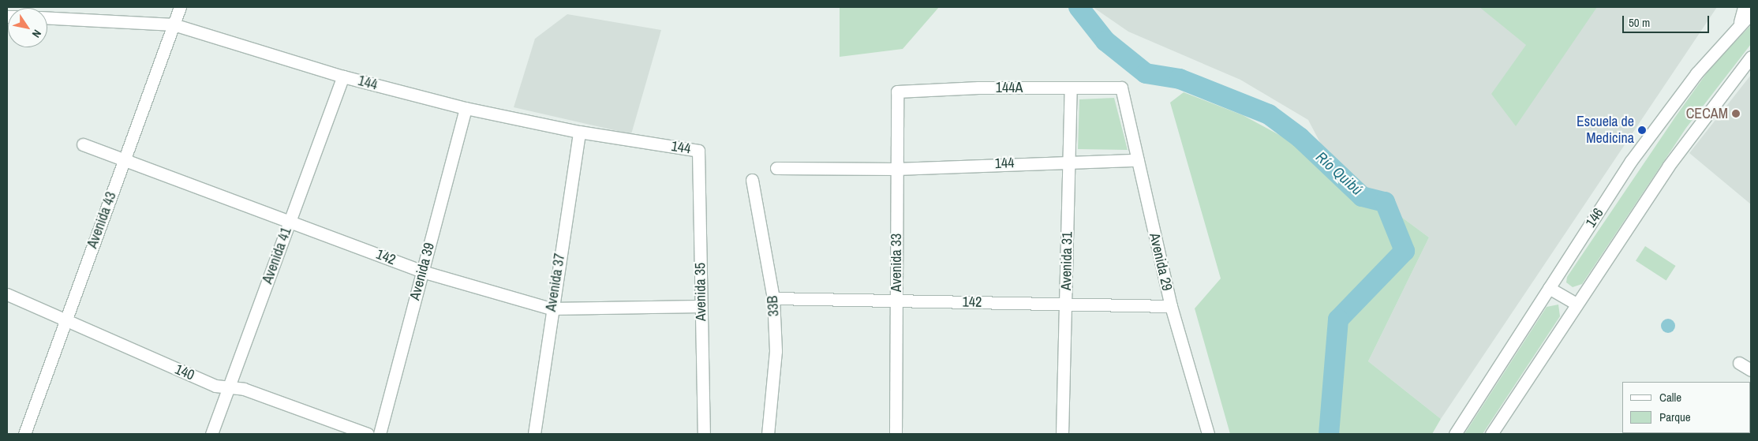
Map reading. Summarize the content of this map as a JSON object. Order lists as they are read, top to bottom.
{
  "streets": {
    "street": [
      "144",
      "144A",
      "146",
      "Avenida 43",
      "Avenida 41",
      "142",
      "Avenida 31",
      "Avenida 29",
      "Avenida 33",
      "Avenida 39",
      "Avenida 37",
      "Avenida 35",
      "33B",
      "140"
    ]
  },
  "crossings": [
    ["144", "Avenida 43"],
    ["144", "Avenida 41"],
    ["144", "Avenida 31"],
    ["144", "Avenida 29"],
    ["144", "Avenida 33"],
    ["144", "Avenida 39"],
    ["144", "Avenida 37"],
    ["144", "Avenida 35"],
    ["144A", "Avenida 31"],
    ["144A", "Avenida 29"],
    ["144A", "Avenida 33"],
    ["Avenida 43", "142"],
    ["Avenida 43", "140"],
    ["Avenida 41", "142"],
    ["Avenida 41", "140"],
    ["142", "Avenida 31"],
    ["142", "Avenida 29"],
    ["142", "Avenida 33"],
    ["142", "Avenida 39"],
    ["142", "Avenida 37"],
    ["142", "Avenida 35"],
    ["142", "33B"]
  ],
  "water": ["Río Quibú"],
  "places": ["CECAM", "Escuela de Medicina"],
  "legend": ["Calle", "Parque"],
  "scale_bar": "50 m",
  "north": "bottom right"
}
